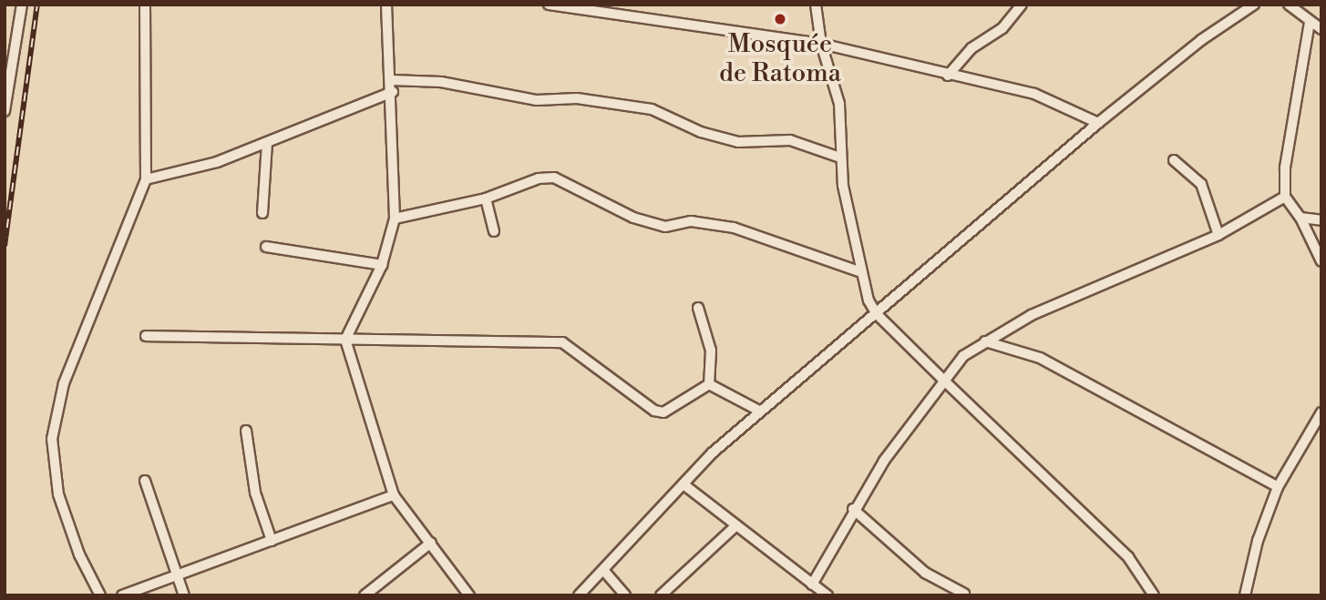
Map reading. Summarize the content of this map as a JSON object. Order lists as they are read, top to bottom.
{
  "places": ["Mosquée de Ratoma"]
}
